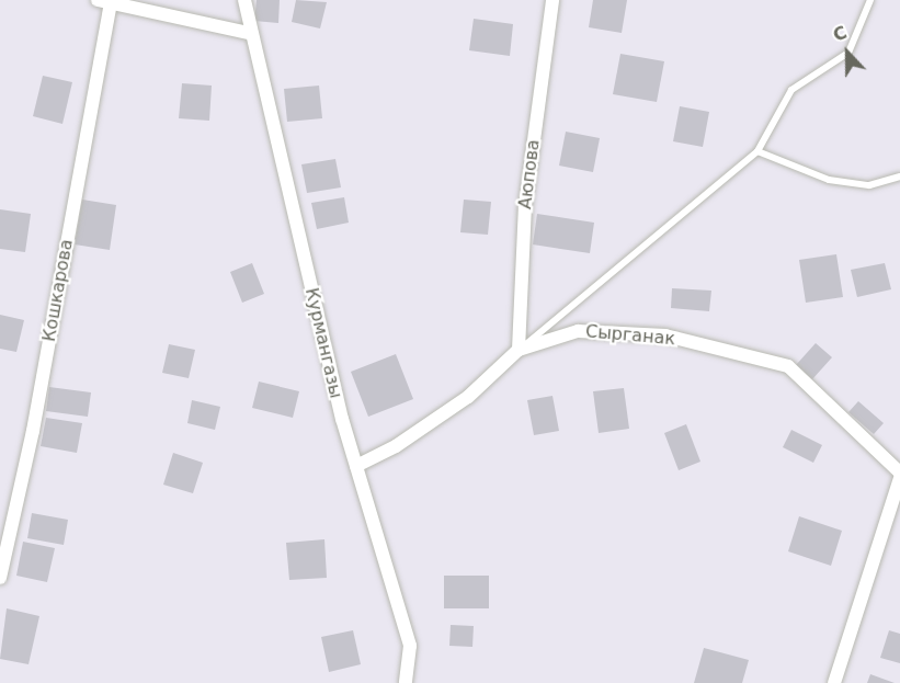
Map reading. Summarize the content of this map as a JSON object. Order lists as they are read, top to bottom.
{
  "streets": {
    "street": [
      "Аюпова",
      "Кошкарова",
      "Сырганак",
      "Курмангазы"
    ]
  },
  "crossings": [
    ["Аюпова", "Сырганак"],
    ["Сырганак", "Курмангазы"]
  ],
  "north": "top"
}
